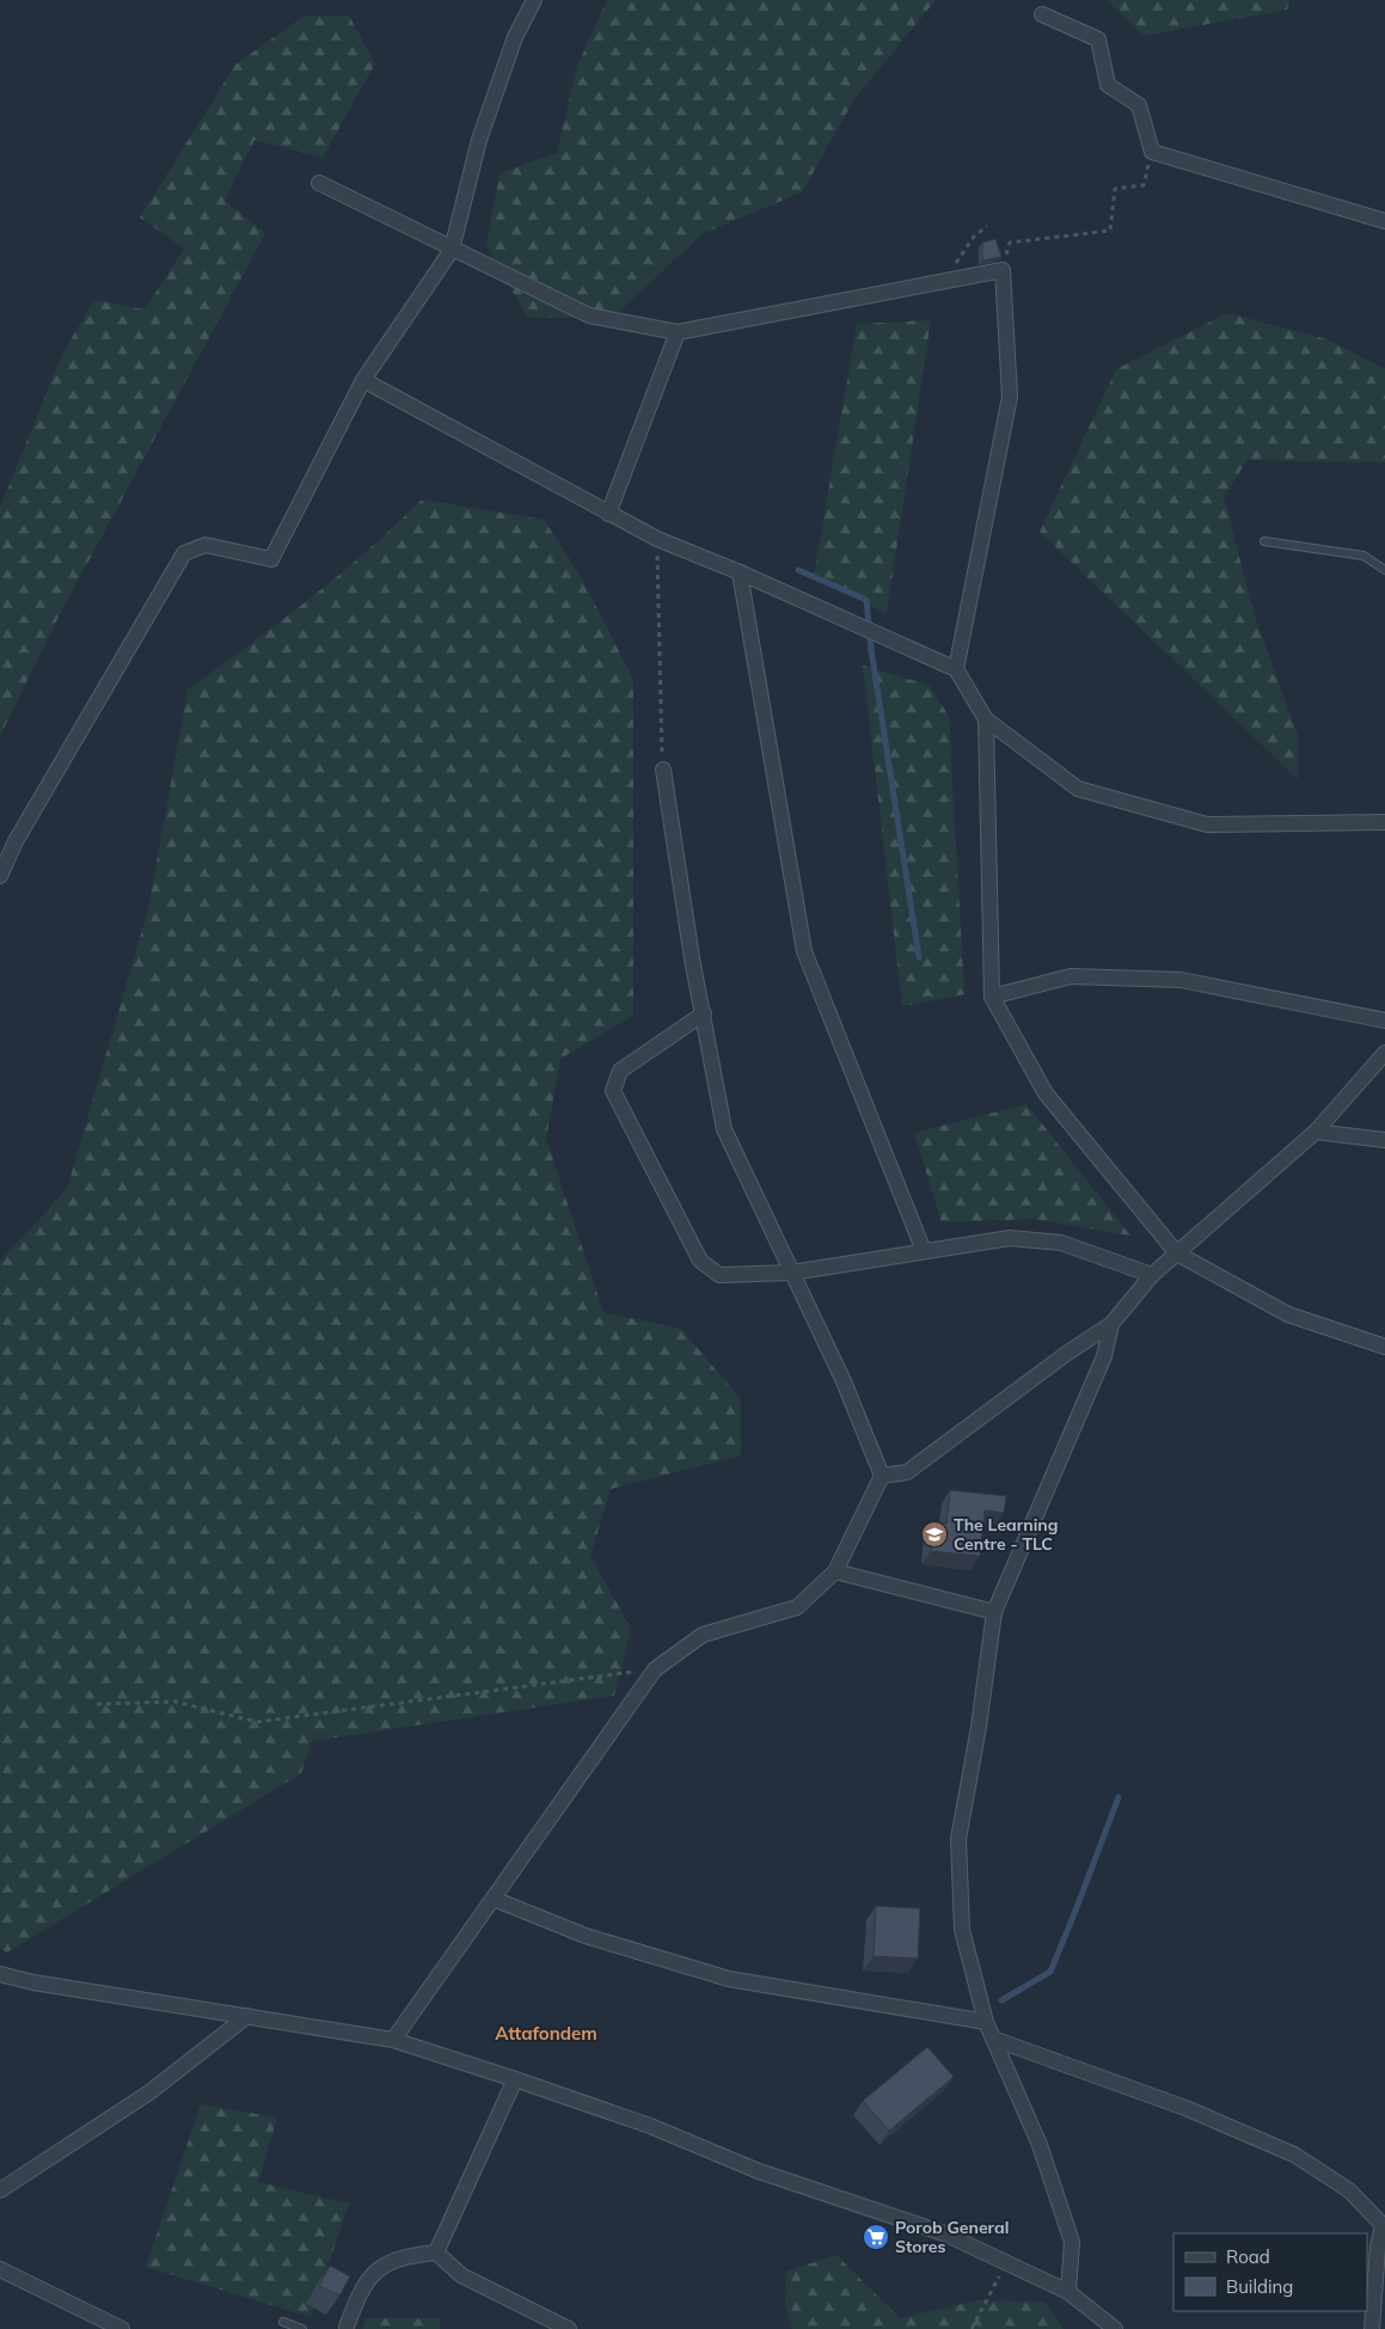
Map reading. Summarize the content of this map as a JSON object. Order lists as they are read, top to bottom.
{
  "districts": ["Attafondem"],
  "places": {
    "school or university": ["The Learning Centre - TLC"],
    "supermarket": ["Porob General Stores"]
  },
  "legend": ["Road", "Building"]
}
